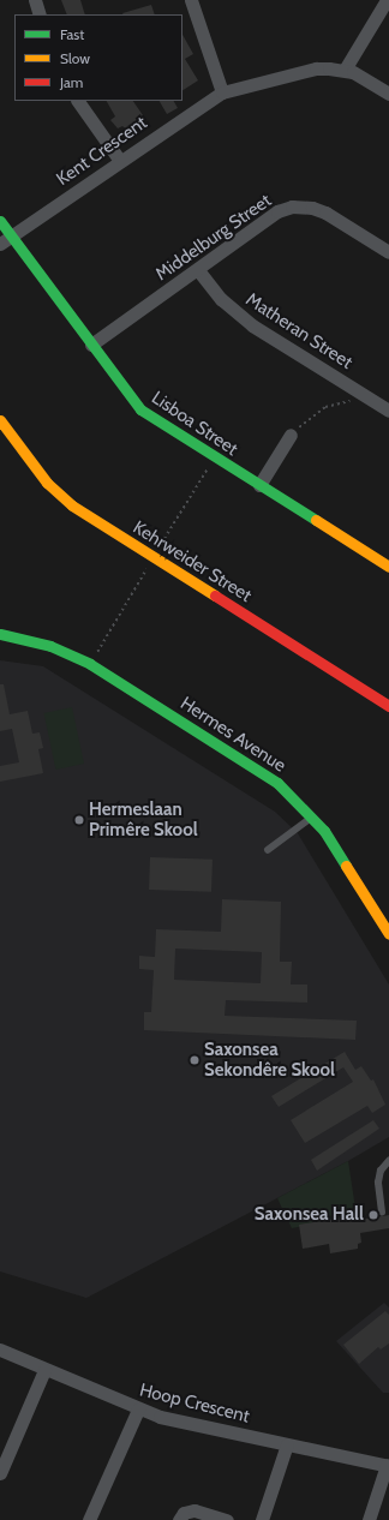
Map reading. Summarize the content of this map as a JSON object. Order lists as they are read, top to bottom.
{
  "streets": {
    "street": [
      "Kent Crescent",
      "Middelburg Street",
      "Matheran Street",
      "Lisboa Street",
      "Kehrweider Street",
      "Hermes Avenue",
      "Hoop Crescent"
    ]
  },
  "crossings": [
    ["Kent Crescent", "Lisboa Street"],
    ["Middelburg Street", "Matheran Street"],
    ["Middelburg Street", "Lisboa Street"]
  ],
  "places": ["Hermeslaan Primêre Skool", "Saxonsea Sekondêre Skool", "Saxonsea Hall"],
  "legend": ["Fast", "Slow", "Jam"]
}
